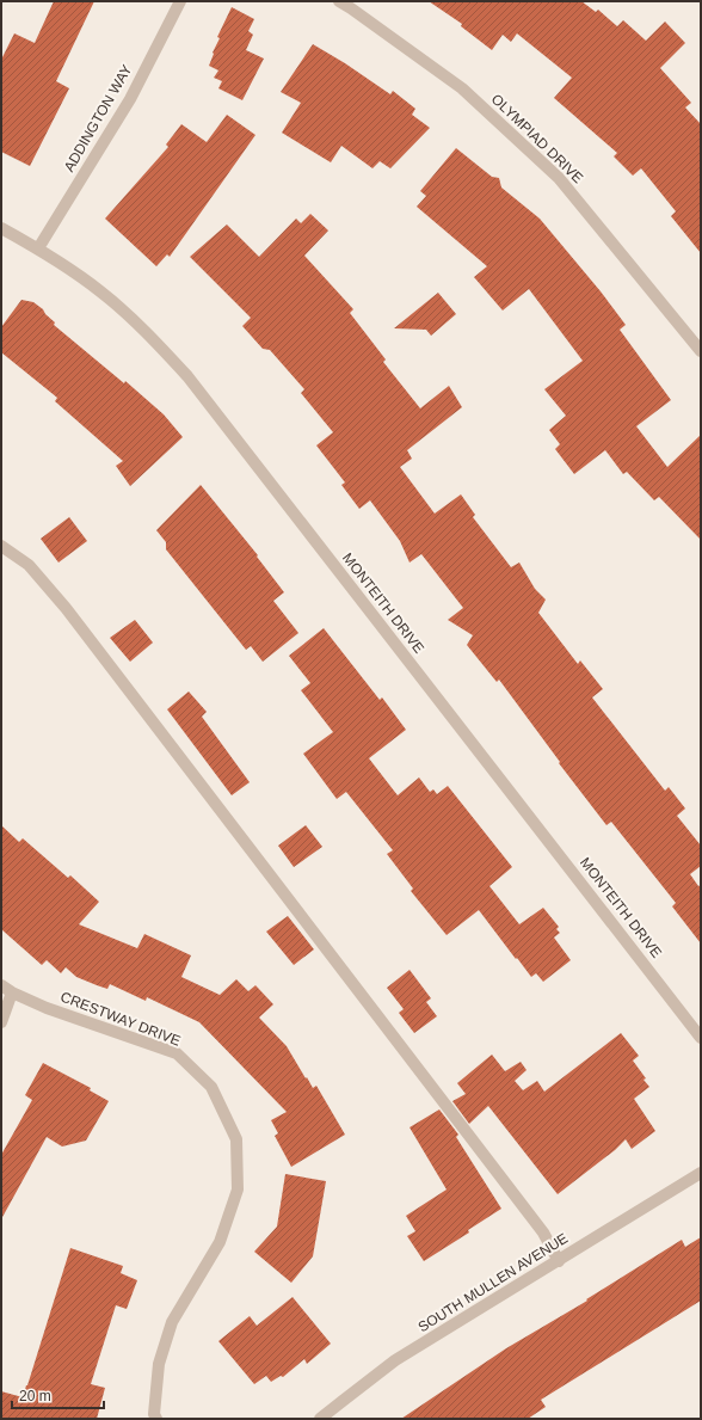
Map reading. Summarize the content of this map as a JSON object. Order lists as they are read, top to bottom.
{
  "streets": {
    "street": [
      "ADDINGTON WAY",
      "OLYMPIAD DRIVE",
      "MONTEITH DRIVE",
      "CRESTWAY DRIVE",
      "SOUTH MULLEN AVENUE"
    ]
  },
  "crossings": [
    ["ADDINGTON WAY", "MONTEITH DRIVE"]
  ],
  "scale_bar": "20 m"
}
